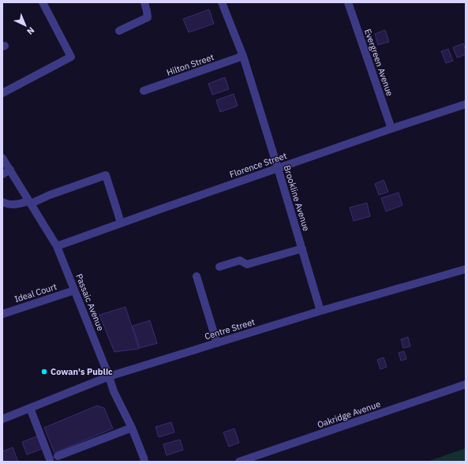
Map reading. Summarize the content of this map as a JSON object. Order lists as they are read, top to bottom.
{
  "streets": {
    "street": [
      "Evergreen Avenue",
      "Hilton Street",
      "Florence Street",
      "Brookline Avenue",
      "Ideal Court",
      "Passaic Avenue",
      "Centre Street",
      "Oakridge Avenue"
    ]
  },
  "crossings": [
    ["Evergreen Avenue", "Florence Street"],
    ["Hilton Street", "Brookline Avenue"],
    ["Florence Street", "Brookline Avenue"],
    ["Florence Street", "Passaic Avenue"],
    ["Brookline Avenue", "Centre Street"],
    ["Ideal Court", "Passaic Avenue"],
    ["Passaic Avenue", "Centre Street"]
  ],
  "places": ["Cowan's Public"],
  "north": "bottom right"
}
